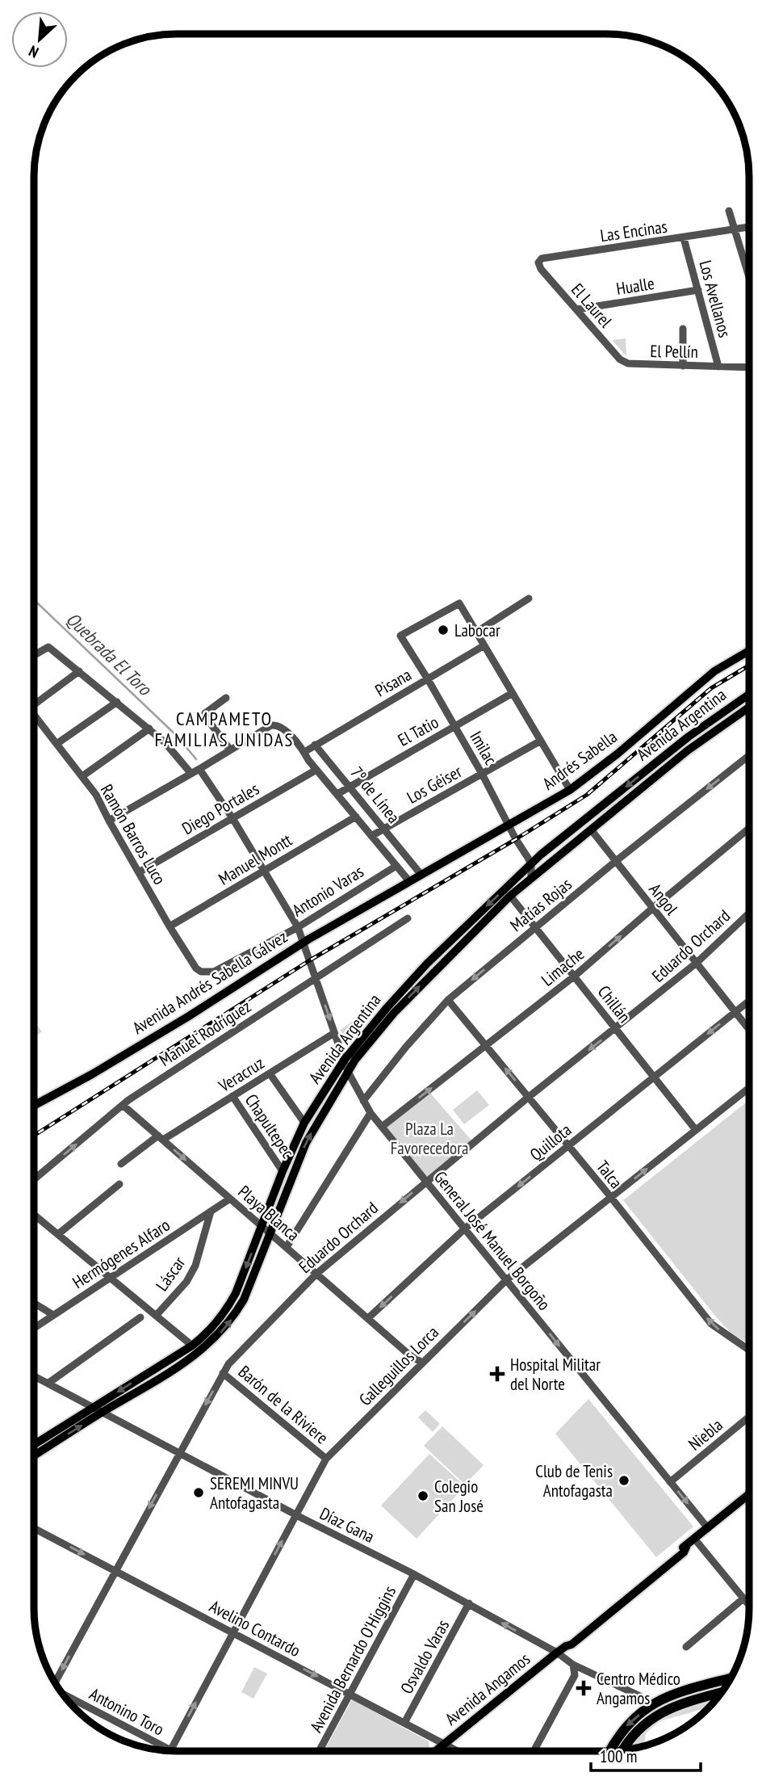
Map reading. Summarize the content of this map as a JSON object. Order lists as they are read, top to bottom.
{
  "streets": {
    "main road": [
      "Avenida Argentina",
      "Andrés Sabella",
      "Avenida Andrés Sabella Gálvez",
      "Avenida Angamos"
    ],
    "street": [
      "Las Encinas",
      "Hualle",
      "Los Avellanos",
      "El Laurel",
      "El Pellín",
      "Pisana",
      "El Tatio",
      "Imilac",
      "Los Géiser",
      "7º de Línea",
      "Diego Portales",
      "Ramón Barros Luco",
      "Manuel Montt",
      "Antonio Varas",
      "Angol",
      "Matías Rojas",
      "Eduardo Orchard",
      "Limache",
      "Chillán",
      "Manuel Rodríguez",
      "Veracruz",
      "Chapultepec",
      "Quillota",
      "Talca",
      "Playa Blanca",
      "General José Manuel Borgoño",
      "Hermógenes Alfaro",
      "Láscar",
      "Galleguillos Lorca",
      "Barón de la Riviere",
      "Niebla",
      "Díaz Gana",
      "Avelino Contardo",
      "Osvaldo Varas",
      "Avenida Bernardo O'Higgins",
      "Antonino Toro"
    ]
  },
  "crossings": [
    ["Las Encinas", "Los Avellanos"],
    ["Las Encinas", "El Laurel"],
    ["Hualle", "Los Avellanos"],
    ["Hualle", "El Laurel"],
    ["Los Avellanos", "El Pellín"],
    ["El Laurel", "El Pellín"],
    ["Pisana", "Imilac"],
    ["Pisana", "7º de Línea"],
    ["Avenida Argentina", "Imilac"],
    ["Avenida Argentina", "Angol"],
    ["Avenida Argentina", "Chillán"],
    ["Avenida Argentina", "Chapultepec"],
    ["Avenida Argentina", "Playa Blanca"],
    ["Avenida Argentina", "General José Manuel Borgoño"],
    ["Avenida Argentina", "Díaz Gana"],
    ["El Tatio", "Imilac"],
    ["El Tatio", "7º de Línea"],
    ["Imilac", "Andrés Sabella"],
    ["Imilac", "Los Géiser"],
    ["Andrés Sabella", "7º de Línea"],
    ["Andrés Sabella", "Avenida Andrés Sabella Gálvez"],
    ["Los Géiser", "7º de Línea"],
    ["Diego Portales", "Ramón Barros Luco"],
    ["Diego Portales", "General José Manuel Borgoño"],
    ["Ramón Barros Luco", "Manuel Montt"],
    ["Ramón Barros Luco", "Antonio Varas"],
    ["Manuel Montt", "General José Manuel Borgoño"],
    ["Antonio Varas", "General José Manuel Borgoño"],
    ["Angol", "Matías Rojas"],
    ["Angol", "Eduardo Orchard"],
    ["Angol", "Limache"],
    ["Angol", "Quillota"],
    ["Matías Rojas", "Chillán"],
    ["Matías Rojas", "Talca"],
    ["Matías Rojas", "General José Manuel Borgoño"],
    ["Eduardo Orchard", "Chillán"],
    ["Eduardo Orchard", "Talca"],
    ["Eduardo Orchard", "Playa Blanca"],
    ["Eduardo Orchard", "General José Manuel Borgoño"],
    ["Eduardo Orchard", "Barón de la Riviere"],
    ["Eduardo Orchard", "Díaz Gana"],
    ["Eduardo Orchard", "Avelino Contardo"],
    ["Limache", "Chillán"],
    ["Limache", "Talca"],
    ["Limache", "General José Manuel Borgoño"],
    ["Avenida Andrés Sabella Gálvez", "General José Manuel Borgoño"],
    ["Chillán", "Quillota"],
    ["Chillán", "Galleguillos Lorca"],
    ["Manuel Rodríguez", "Playa Blanca"],
    ["Manuel Rodríguez", "General José Manuel Borgoño"],
    ["Veracruz", "Chapultepec"],
    ["Veracruz", "Playa Blanca"],
    ["Veracruz", "General José Manuel Borgoño"],
    ["Quillota", "Talca"],
    ["Quillota", "Playa Blanca"],
    ["Quillota", "General José Manuel Borgoño"],
    ["Talca", "Galleguillos Lorca"],
    ["Playa Blanca", "Hermógenes Alfaro"],
    ["Playa Blanca", "Galleguillos Lorca"],
    ["General José Manuel Borgoño", "Galleguillos Lorca"],
    ["General José Manuel Borgoño", "Niebla"],
    ["General José Manuel Borgoño", "Avenida Angamos"],
    ["Hermógenes Alfaro", "Láscar"],
    ["Galleguillos Lorca", "Barón de la Riviere"],
    ["Galleguillos Lorca", "Díaz Gana"],
    ["Galleguillos Lorca", "Avelino Contardo"],
    ["Galleguillos Lorca", "Antonino Toro"],
    ["Díaz Gana", "Osvaldo Varas"],
    ["Díaz Gana", "Avenida Bernardo O'Higgins"],
    ["Díaz Gana", "Avenida Angamos"],
    ["Avelino Contardo", "Osvaldo Varas"],
    ["Avelino Contardo", "Avenida Bernardo O'Higgins"],
    ["Avelino Contardo", "Avenida Angamos"]
  ],
  "one_way": [
    "Matías Rojas",
    "Eduardo Orchard",
    "Limache",
    "Quillota",
    "Talca",
    "General José Manuel Borgoño",
    "Galleguillos Lorca",
    "Avelino Contardo"
  ],
  "districts": ["CAMPAMETO FAMILIAS UNIDAS"],
  "water": ["Quebrada El Toro"],
  "parks": ["Plaza La Favorecedora"],
  "places": {
    "other": [
      "Labocar",
      "Club de Tenis Antofagasta",
      "SEREMI MINVU Antofagasta",
      "Colegio San José"
    ],
    "health": ["Hospital Militar del Norte", "Centro Médico Angamos"]
  },
  "scale_bar": "100 m",
  "north": "bottom left"
}
